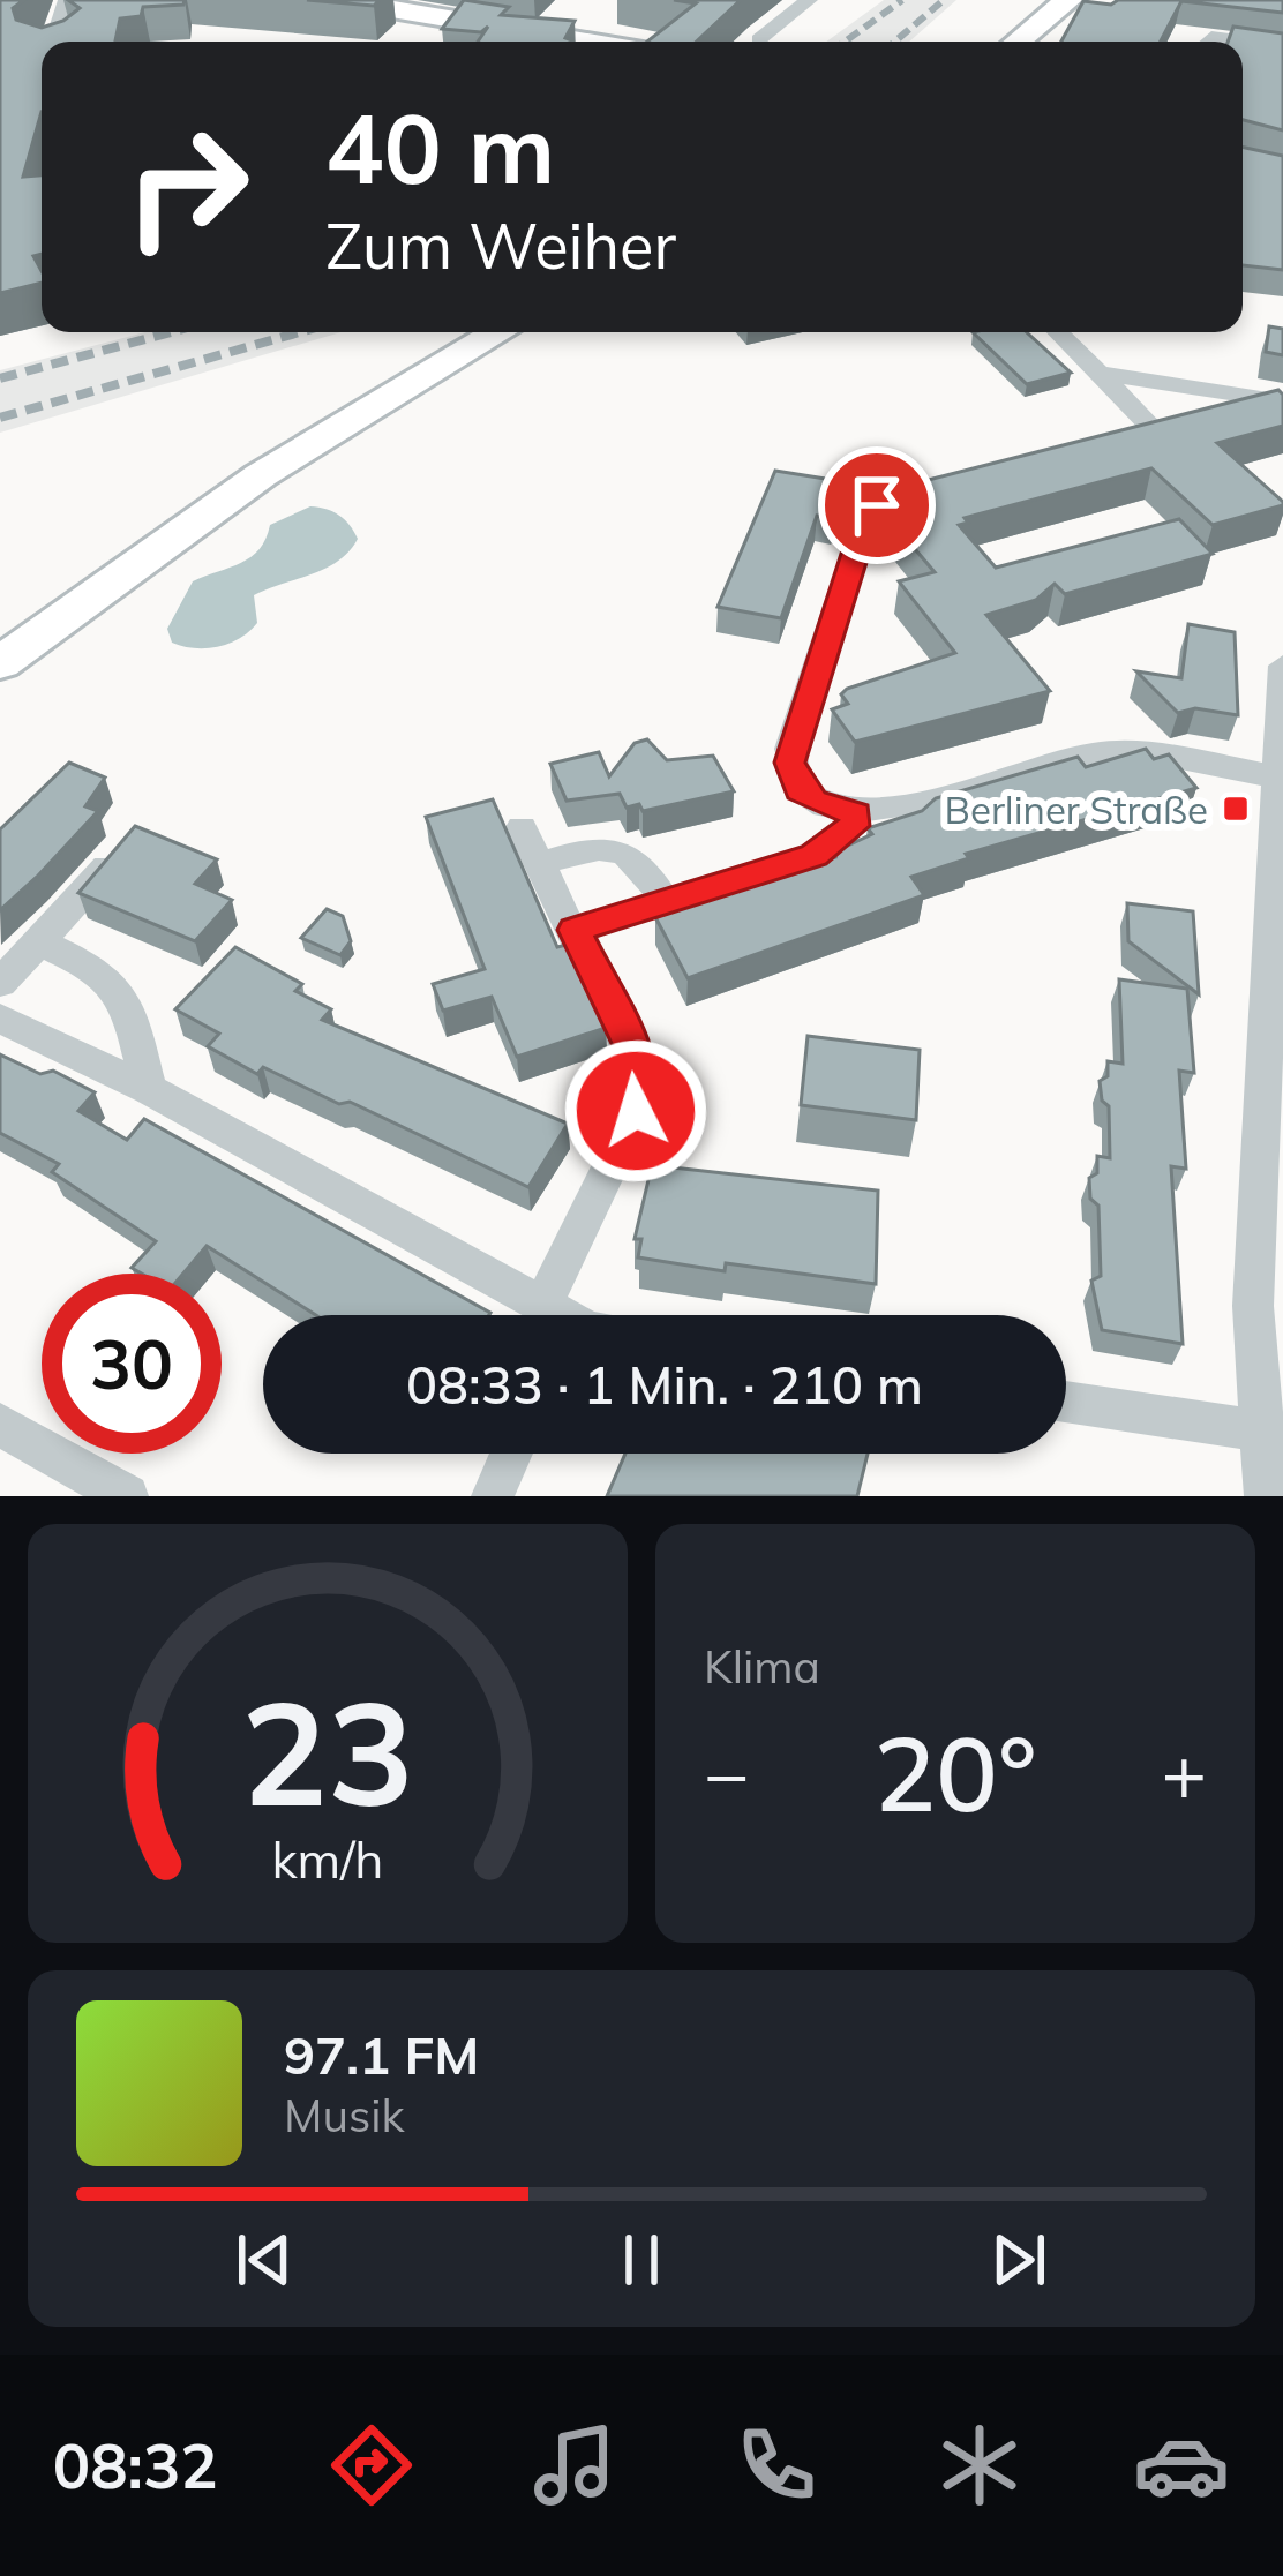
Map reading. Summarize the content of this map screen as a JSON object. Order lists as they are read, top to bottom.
{
  "places": {
    "transit": ["Berliner Straße"]
  },
  "page": {
    "turn": ["40 m", "Zum Weiher"],
    "limit": "30",
    "trip": "08:33 · 1 Min. · 210 m",
    "tile": "Klima",
    "heat": ["−", "20°", "+"],
    "song": ["97.1 FM", "Musik"],
    "tabs": "08:32",
    "gauge": ["23", "km/h"]
  }
}
